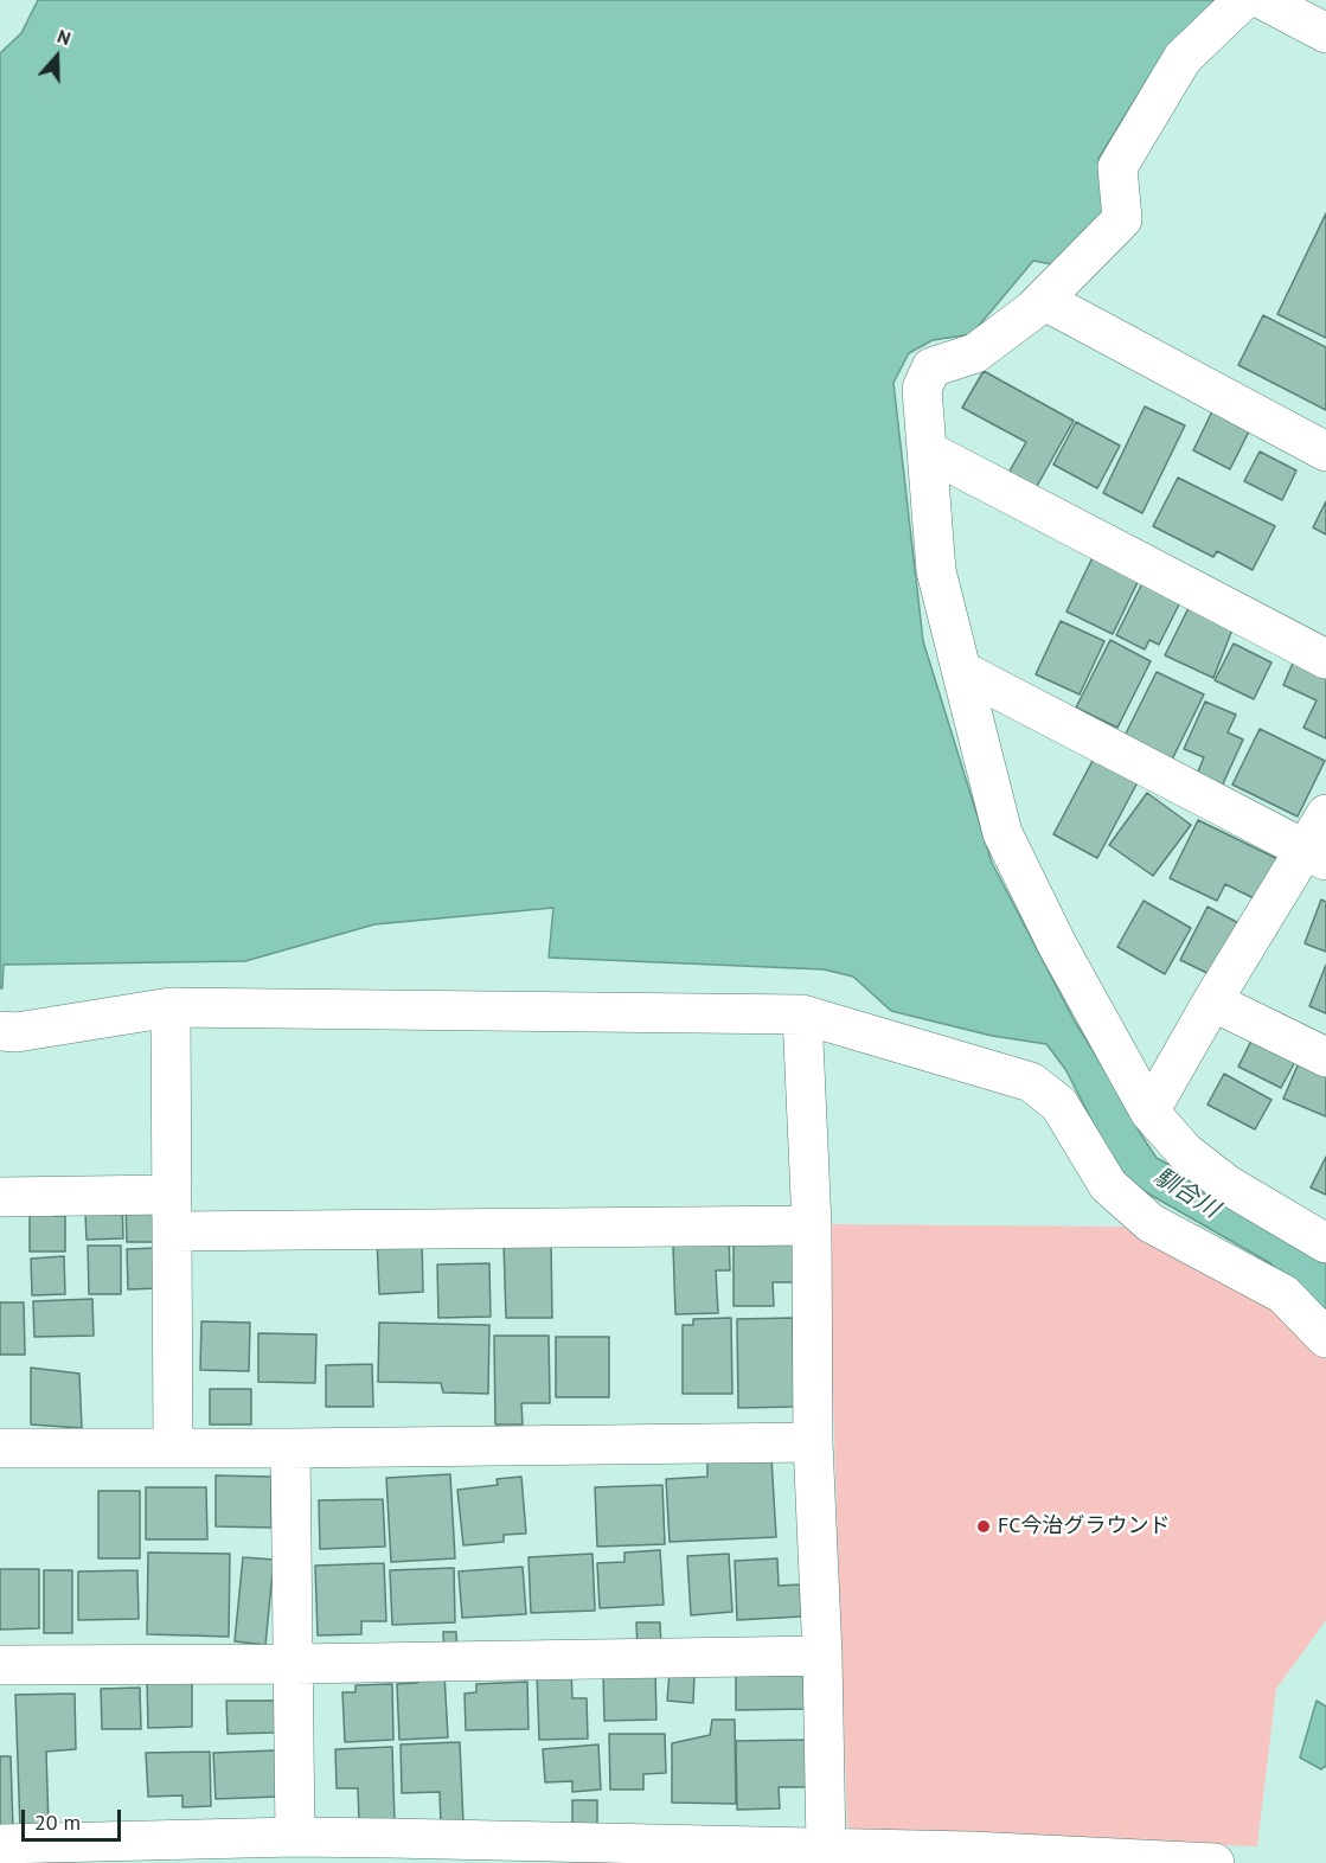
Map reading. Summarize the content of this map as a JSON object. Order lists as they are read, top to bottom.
{
  "water": ["馴合川"],
  "places": ["FC今治グラウンド"],
  "scale_bar": "20 m",
  "north": "top"
}
